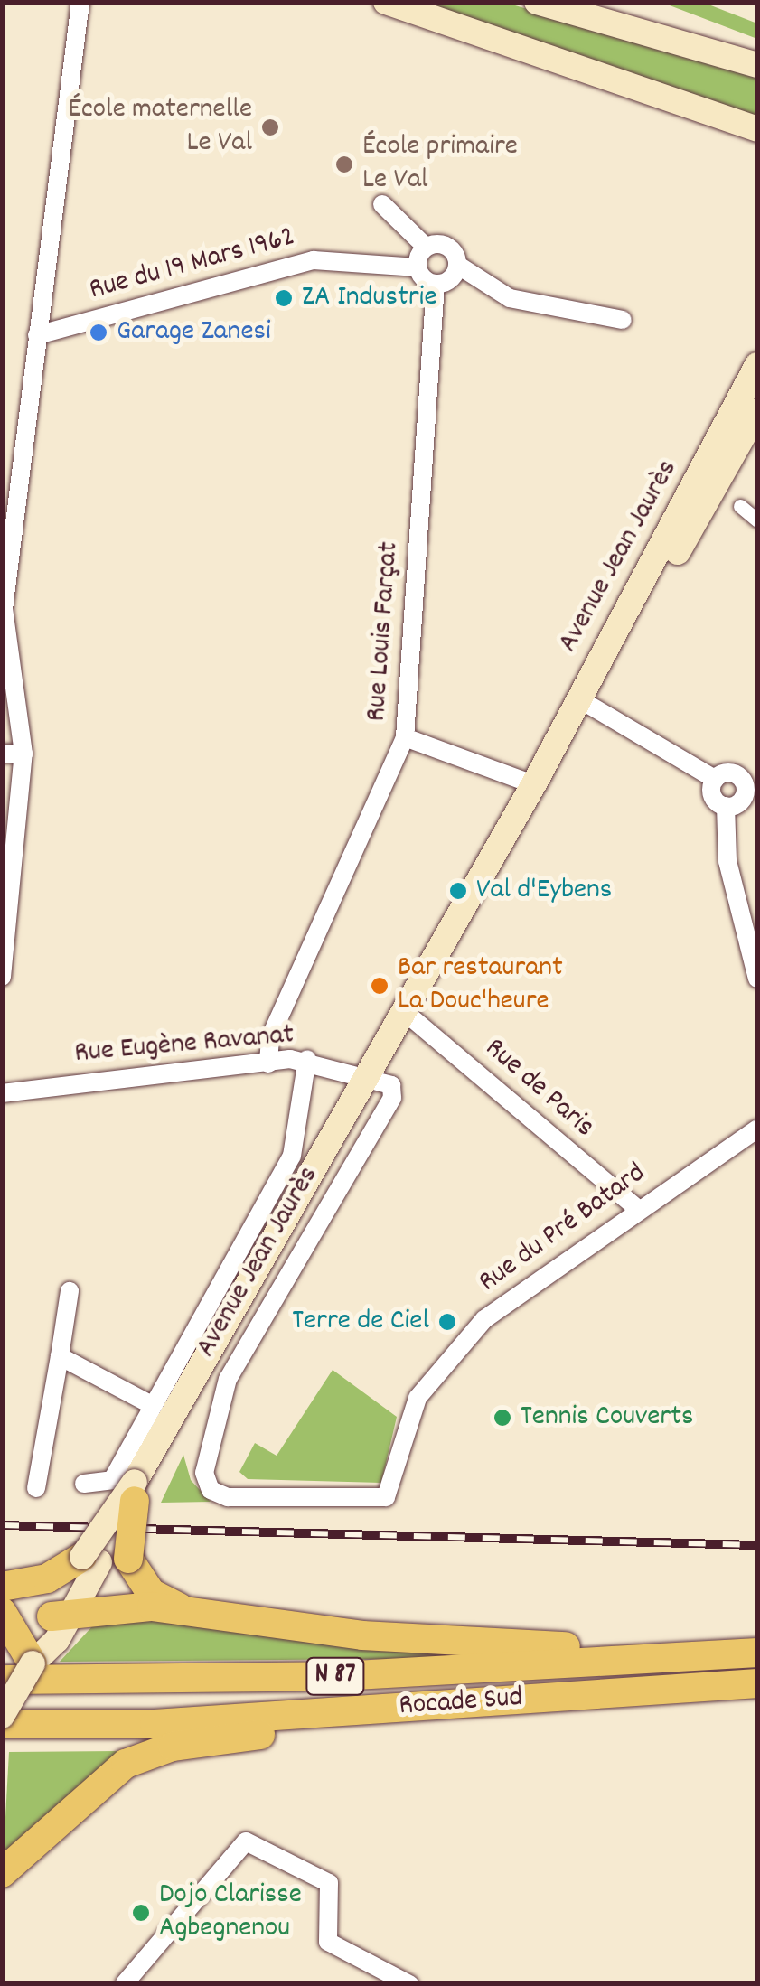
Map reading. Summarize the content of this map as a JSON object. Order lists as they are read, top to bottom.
{
  "streets": {
    "highway": ["N 87", "Rocade Sud"],
    "main road": ["Avenue Jean Jaurès"],
    "street": [
      "Rue du 19 Mars 1962",
      "Rue Louis Farçat",
      "Rue Eugène Ravanat",
      "Rue de Paris",
      "Rue du Pré Batard"
    ]
  },
  "crossings": [
    ["Avenue Jean Jaurès", "Rue Eugène Ravanat"],
    ["Avenue Jean Jaurès", "Rue de Paris"],
    ["Avenue Jean Jaurès", "Rue du Pré Batard"],
    ["Rue Louis Farçat", "Rue Eugène Ravanat"],
    ["Rue de Paris", "Rue du Pré Batard"]
  ],
  "places": [
    "École maternelle Le Val",
    "École primaire Le Val",
    "ZA Industrie",
    "Garage Zanesi",
    "Val d'Eybens",
    "Bar restaurant La Douc'heure",
    "Terre de Ciel",
    "Tennis Couverts",
    "Dojo Clarisse Agbegnenou"
  ]
}
